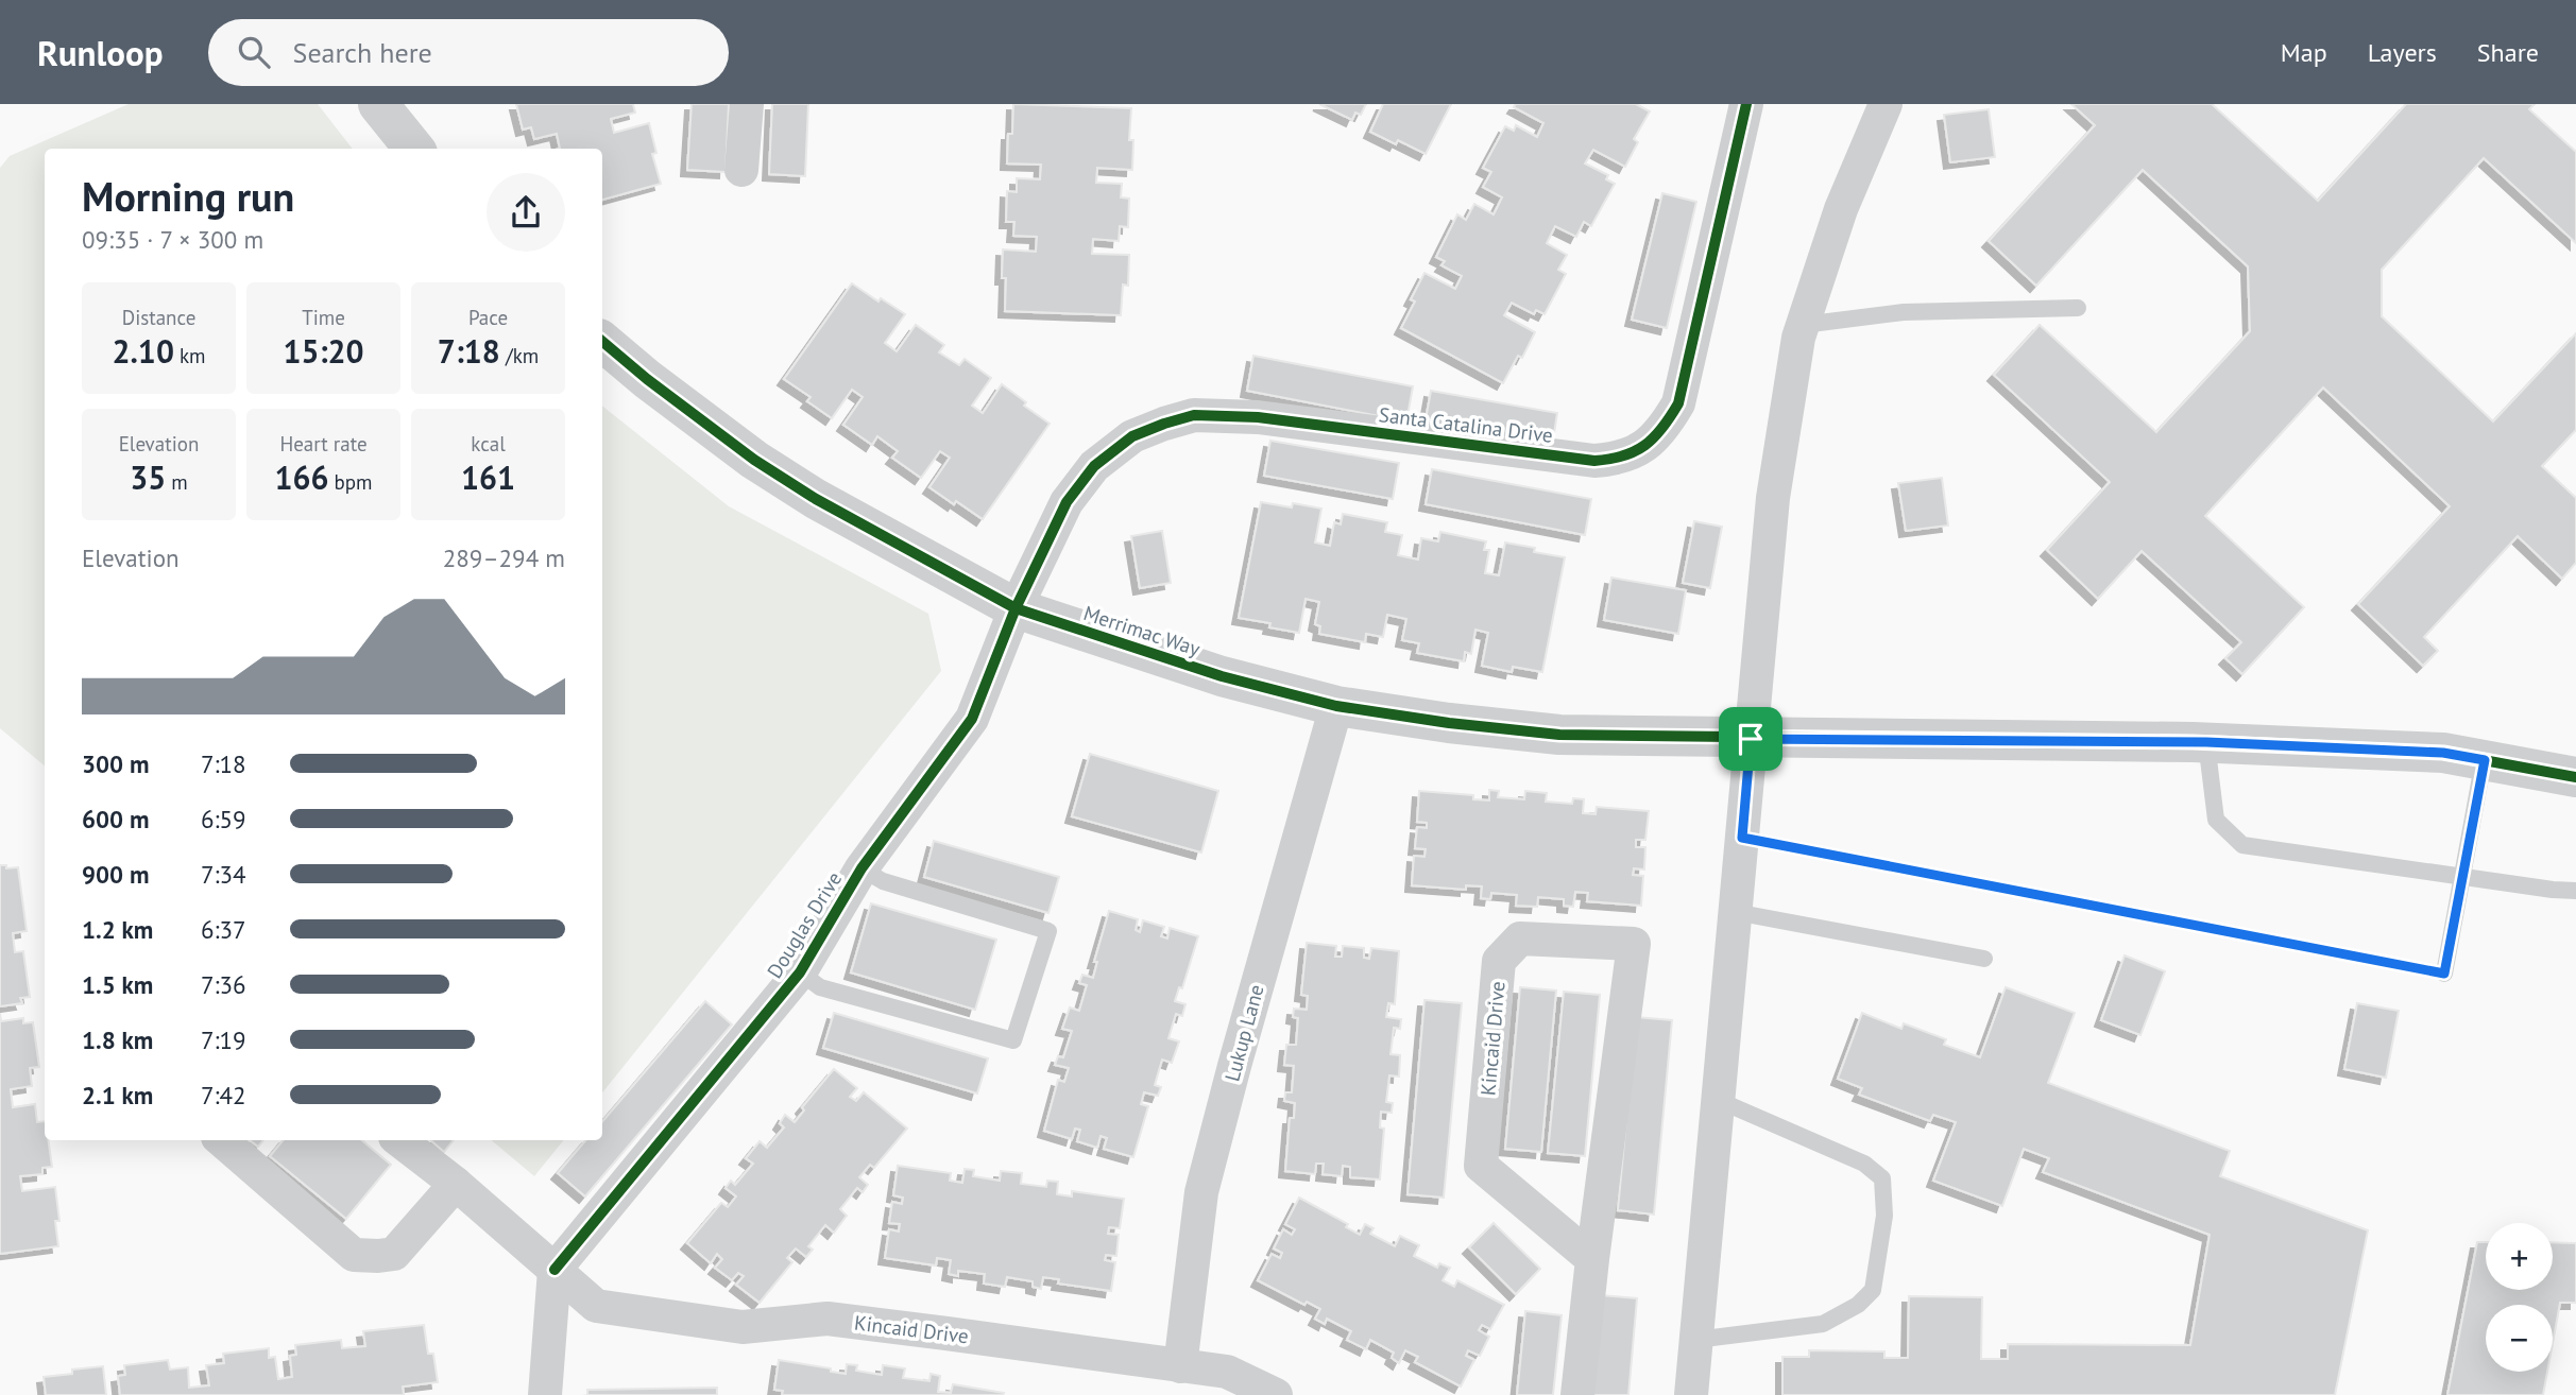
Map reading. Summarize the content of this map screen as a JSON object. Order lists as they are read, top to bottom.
{
  "streets": {
    "street": [
      "Santa Catalina Drive",
      "Merrimac Way",
      "Douglas Drive",
      "Lukup Lane",
      "Kincaid Drive"
    ]
  },
  "crossings": [
    ["Santa Catalina Drive", "Merrimac Way"],
    ["Santa Catalina Drive", "Douglas Drive"],
    ["Merrimac Way", "Douglas Drive"],
    ["Merrimac Way", "Lukup Lane"],
    ["Douglas Drive", "Kincaid Drive"],
    ["Lukup Lane", "Kincaid Drive"]
  ],
  "page": {
    "header": "Runloop",
    "search": "Search here",
    "nav": ["Map", "Layers", "Share"],
    "heading": ["Morning run", "09:35 · 7 × 300 m"],
    "stats": [
      ["Distance", "2.10 km"],
      ["Time", "15:20"],
      ["Pace", "7:18 /km"],
      ["Elevation", "35 m"],
      ["Heart rate", "166 bpm"],
      ["kcal", "161"]
    ],
    "chart": ["Elevation", "289–294 m"],
    "list": [
      {
        "name": "300 m",
        "note": "7:18"
      },
      {
        "name": "600 m",
        "note": "6:59"
      },
      {
        "name": "900 m",
        "note": "7:34"
      },
      {
        "name": "1.2 km",
        "note": "6:37"
      },
      {
        "name": "1.5 km",
        "note": "7:36"
      },
      {
        "name": "1.8 km",
        "note": "7:19"
      },
      {
        "name": "2.1 km",
        "note": "7:42"
      }
    ],
    "map_buttons": ["+", "−"]
  }
}
